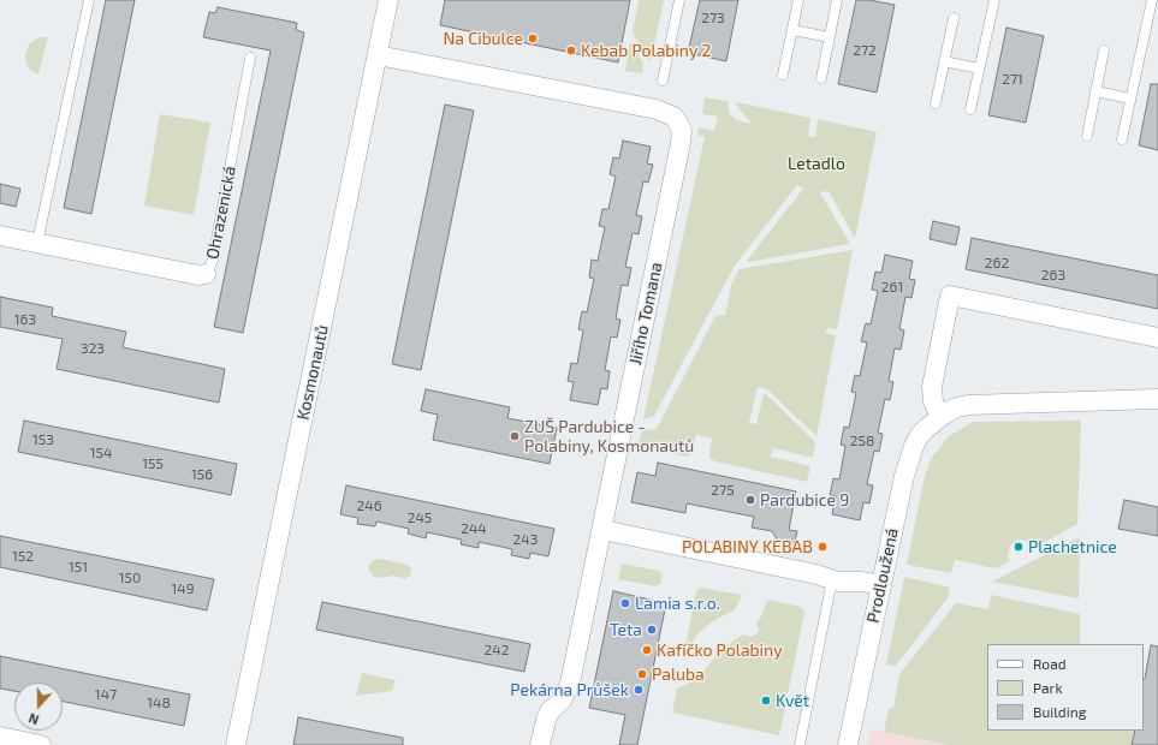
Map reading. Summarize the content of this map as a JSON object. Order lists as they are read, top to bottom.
{
  "streets": {
    "street": [
      "Ohrazenická",
      "Jiřího Tomana",
      "Kosmonautů",
      "Prodloužená"
    ]
  },
  "crossings": [
    ["Jiřího Tomana", "Kosmonautů"]
  ],
  "parks": ["Letadlo"],
  "places": [
    "Na Cibulce",
    "Kebab Polabiny 2",
    "ZUŠ Pardubice - Polabiny, Kosmonautů",
    "Pardubice 9",
    "POLABINY KEBAB",
    "Plachetnice",
    "Lamia s.r.o.",
    "Teta",
    "Kafíčko Polabiny",
    "Paluba",
    "Pekárna Průšek",
    "Květ"
  ],
  "house_numbers": [
    "273",
    "272",
    "271",
    "262",
    "263",
    "261",
    "163",
    "323",
    "153",
    "258",
    "154",
    "155",
    "156",
    "275",
    "246",
    "245",
    "244",
    "243",
    "152",
    "151",
    "150",
    "149",
    "242",
    "147",
    "148"
  ],
  "legend": ["Road", "Park", "Building"],
  "north": "bottom"
}
